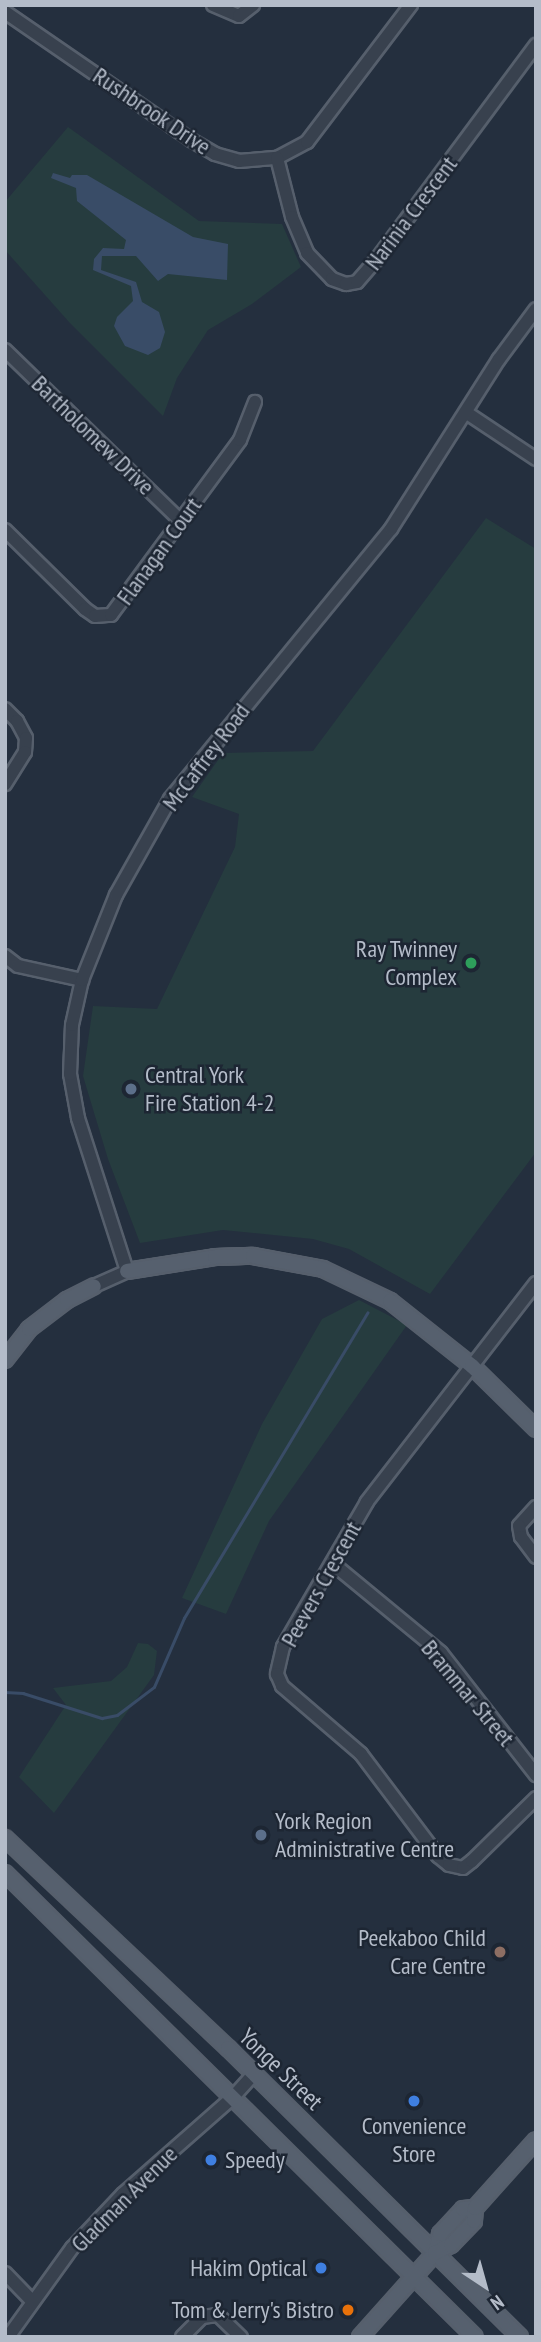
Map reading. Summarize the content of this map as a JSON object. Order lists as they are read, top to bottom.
{
  "streets": {
    "main road": ["Yonge Street"],
    "street": [
      "Rushbrook Drive",
      "Narinia Crescent",
      "Bartholomew Drive",
      "Flanagan Court",
      "McCaffrey Road",
      "Peevers Crescent",
      "Brammar Street",
      "Gladman Avenue"
    ]
  },
  "crossings": [
    ["Rushbrook Drive", "Narinia Crescent"],
    ["Bartholomew Drive", "Flanagan Court"],
    ["Peevers Crescent", "Brammar Street"],
    ["Yonge Street", "Gladman Avenue"]
  ],
  "places": [
    "Ray Twinney Complex",
    "Central York Fire Station 4-2",
    "York Region Administrative Centre",
    "Peekaboo Child Care Centre",
    "Convenience Store",
    "Speedy",
    "Hakim Optical",
    "Tom & Jerry's Bistro"
  ],
  "north": "bottom right"
}
